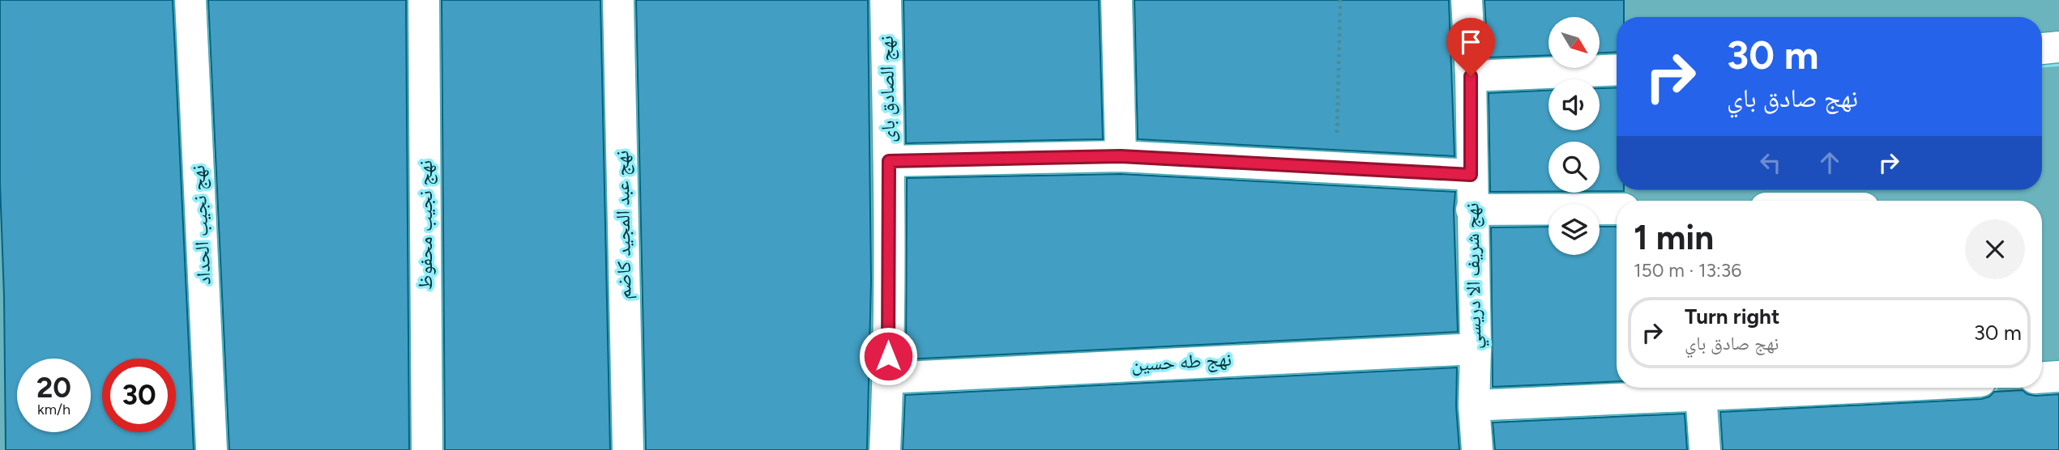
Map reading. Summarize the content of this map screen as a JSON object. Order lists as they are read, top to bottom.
{
  "streets": {
    "street": [
      "نهج الصادق باى",
      "نهج نجيب الحداد",
      "نهج نجيب محفوظ",
      "نهج عبد المجيد كاضم",
      "نهج شريف الا دريسي",
      "نهج طه حسين"
    ]
  },
  "crossings": [
    ["نهج الصادق باى", "نهج طه حسين"],
    ["نهج شريف الا دريسي", "نهج طه حسين"]
  ],
  "north": "bottom right",
  "page": {
    "turn": ["30 m", "نهج صادق باي"],
    "heading": ["1 min", "150 m · 13:36"],
    "list": [
      {
        "name": "Turn right",
        "note": "نهج صادق باي",
        "value": "30 m"
      }
    ],
    "speed": "20 km/h",
    "limit": "30"
  }
}
